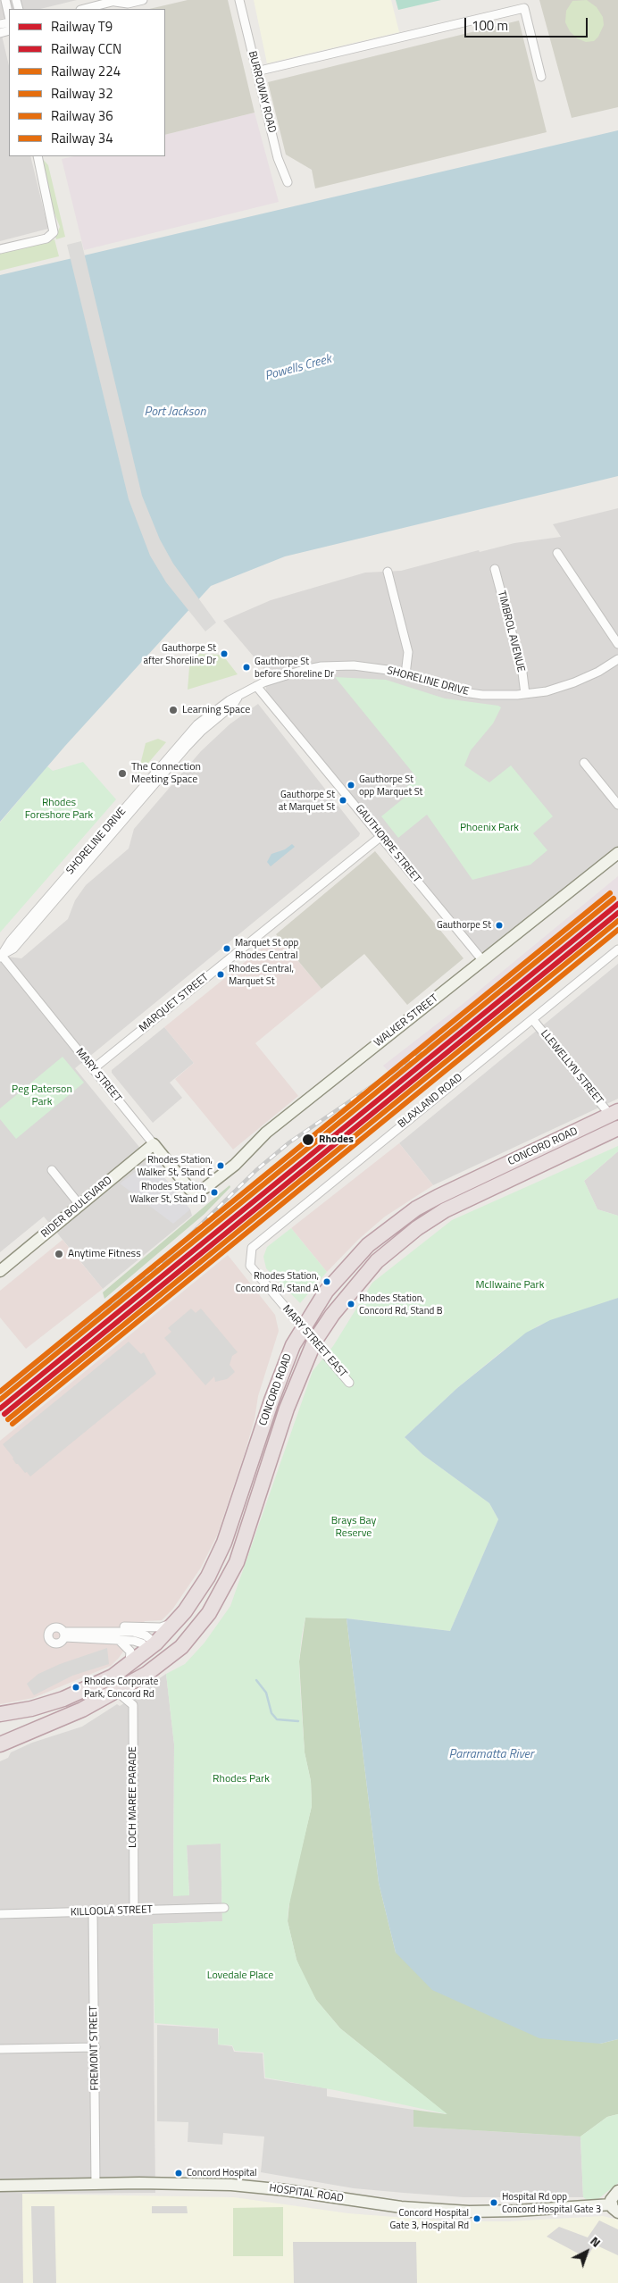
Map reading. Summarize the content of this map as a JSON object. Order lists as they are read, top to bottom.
{
  "streets": {
    "highway": ["CONCORD ROAD"],
    "street": [
      "BURROWAY ROAD",
      "TIMBROL AVENUE",
      "SHORELINE DRIVE",
      "GAUTHORPE STREET",
      "MARQUET STREET",
      "WALKER STREET",
      "LLEWELLYN STREET",
      "MARY STREET",
      "BLAXLAND ROAD",
      "RIDER BOULEVARD",
      "MARY STREET EAST",
      "LOCH MAREE PARADE",
      "KILLOOLA STREET",
      "FREMONT STREET",
      "HOSPITAL ROAD"
    ]
  },
  "crossings": [
    ["TIMBROL AVENUE", "SHORELINE DRIVE"],
    ["SHORELINE DRIVE", "GAUTHORPE STREET"],
    ["SHORELINE DRIVE", "MARY STREET"],
    ["GAUTHORPE STREET", "MARQUET STREET"],
    ["GAUTHORPE STREET", "WALKER STREET"],
    ["MARQUET STREET", "MARY STREET"],
    ["WALKER STREET", "MARY STREET"],
    ["LLEWELLYN STREET", "BLAXLAND ROAD"],
    ["LLEWELLYN STREET", "CONCORD ROAD"],
    ["MARY STREET", "RIDER BOULEVARD"],
    ["BLAXLAND ROAD", "MARY STREET EAST"],
    ["CONCORD ROAD", "MARY STREET EAST"],
    ["CONCORD ROAD", "LOCH MAREE PARADE"],
    ["LOCH MAREE PARADE", "KILLOOLA STREET"],
    ["KILLOOLA STREET", "FREMONT STREET"],
    ["FREMONT STREET", "HOSPITAL ROAD"]
  ],
  "water": ["Powells Creek", "Port Jackson", "Parramatta River"],
  "parks": [
    "Rhodes Foreshore Park",
    "Phoenix Park",
    "Peg Paterson Park",
    "McIlwaine Park",
    "Brays Bay Reserve",
    "Rhodes Park",
    "Lovedale Place"
  ],
  "places": [
    "Gauthorpe St after Shoreline Dr",
    "Gauthorpe St before Shoreline Dr",
    "Learning Space",
    "The Connection Meeting Space",
    "Gauthorpe St opp Marquet St",
    "Gauthorpe St at Marquet St",
    "Gauthorpe St",
    "Marquet St opp Rhodes Central",
    "Rhodes Central, Marquet St",
    "Rhodes",
    "Rhodes Station, Walker St, Stand C",
    "Rhodes Station, Walker St, Stand D",
    "Anytime Fitness",
    "Rhodes Station, Concord Rd, Stand A",
    "Rhodes Station, Concord Rd, Stand B",
    "Rhodes Corporate Park, Concord Rd",
    "Concord Hospital",
    "Hospital Rd opp Concord Hospital Gate 3",
    "Concord Hospital Gate 3, Hospital Rd"
  ],
  "lines": [
    "rail line 36",
    "rail line 224",
    "rail line T9",
    "rail line CCN",
    "rail line 32",
    "rail line 34"
  ],
  "legend": [
    "Railway T9",
    "Railway CCN",
    "Railway 224",
    "Railway 32",
    "Railway 36",
    "Railway 34"
  ],
  "scale_bar": "100 m",
  "north": "top right"
}
